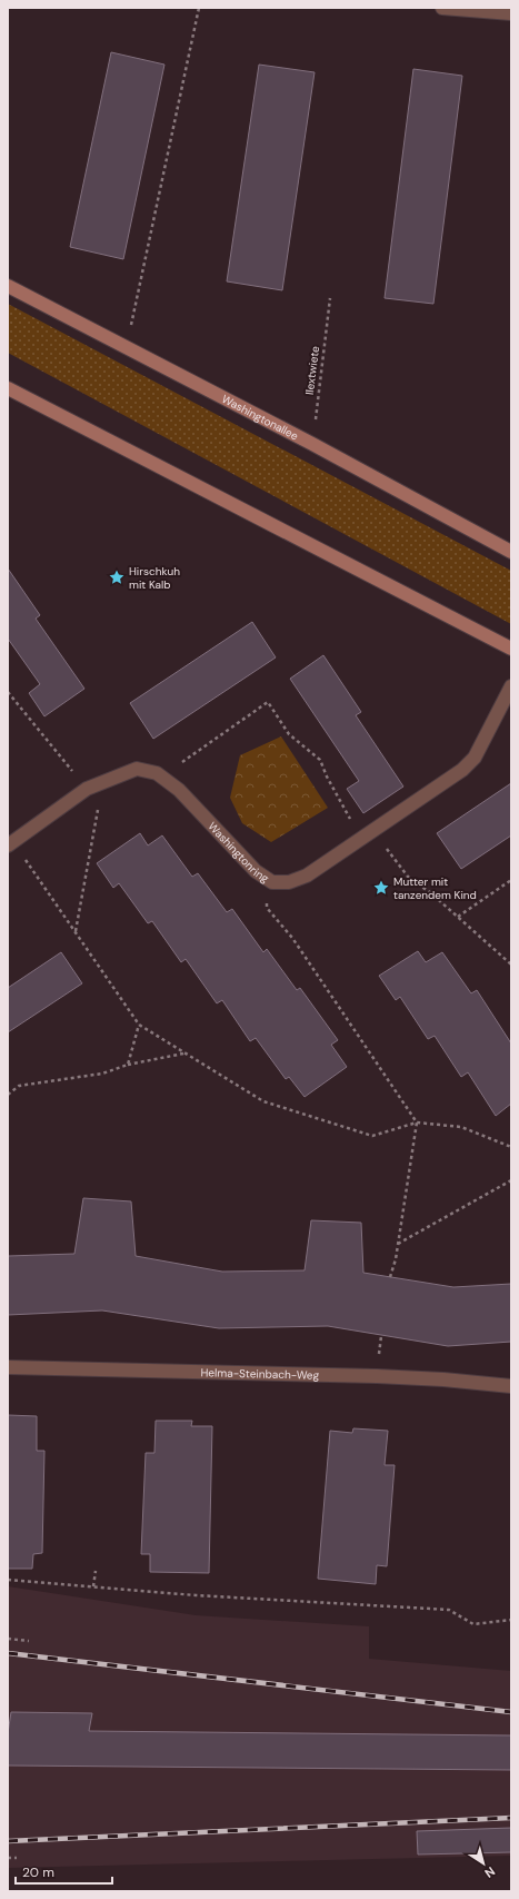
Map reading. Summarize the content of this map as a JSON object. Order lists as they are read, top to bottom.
{
  "streets": {
    "street": ["Washingtonallee", "Washingtonring", "Helma-Steinbach-Weg"],
    "path": ["Ilextwiete"]
  },
  "crossings": [
    ["Ilextwiete", "Washingtonallee"]
  ],
  "places": {
    "place": ["Hirschkuh mit Kalb", "Mutter mit tanzendem Kind"]
  },
  "scale_bar": "20 m",
  "north": "bottom right"
}
